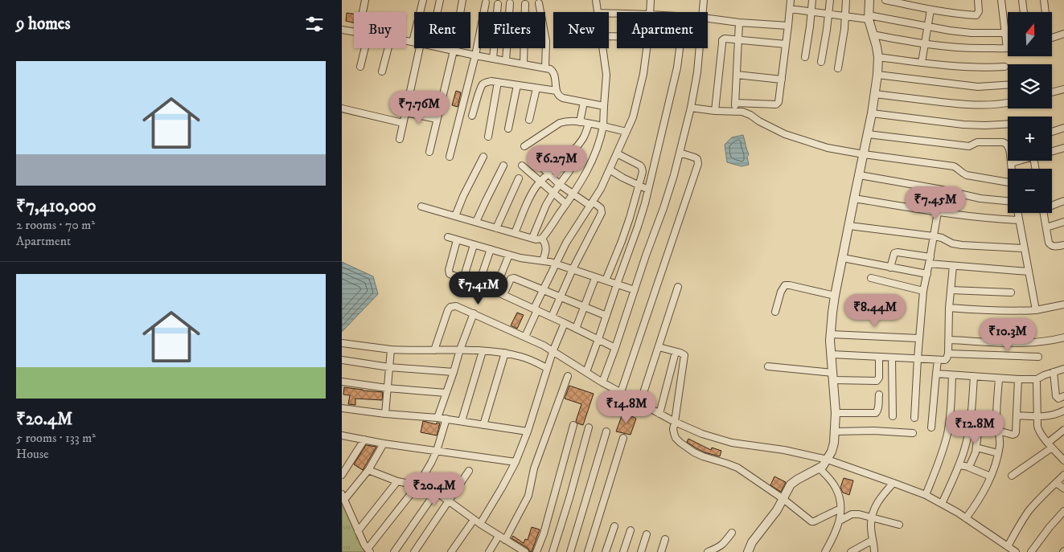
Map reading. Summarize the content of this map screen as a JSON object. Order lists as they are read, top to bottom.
{
  "north": "top",
  "page": {
    "heading": "9 homes",
    "map_buttons": ["+", "−"],
    "chip": [
      "Buy",
      "Rent",
      "Filters",
      "New",
      "Apartment"
    ],
    "list": [
      {
        "name": "₹7,410,000",
        "note": "2 rooms · 70 m² · Apartment"
      },
      {
        "name": "₹20.4M",
        "note": "5 rooms · 133 m² · House"
      }
    ],
    "price": [
      "₹7.76M",
      "₹6.27M",
      "₹7.45M",
      "₹7.41M",
      "₹8.44M",
      "₹10.3M",
      "₹14.8M",
      "₹12.8M",
      "₹20.4M"
    ]
  }
}
